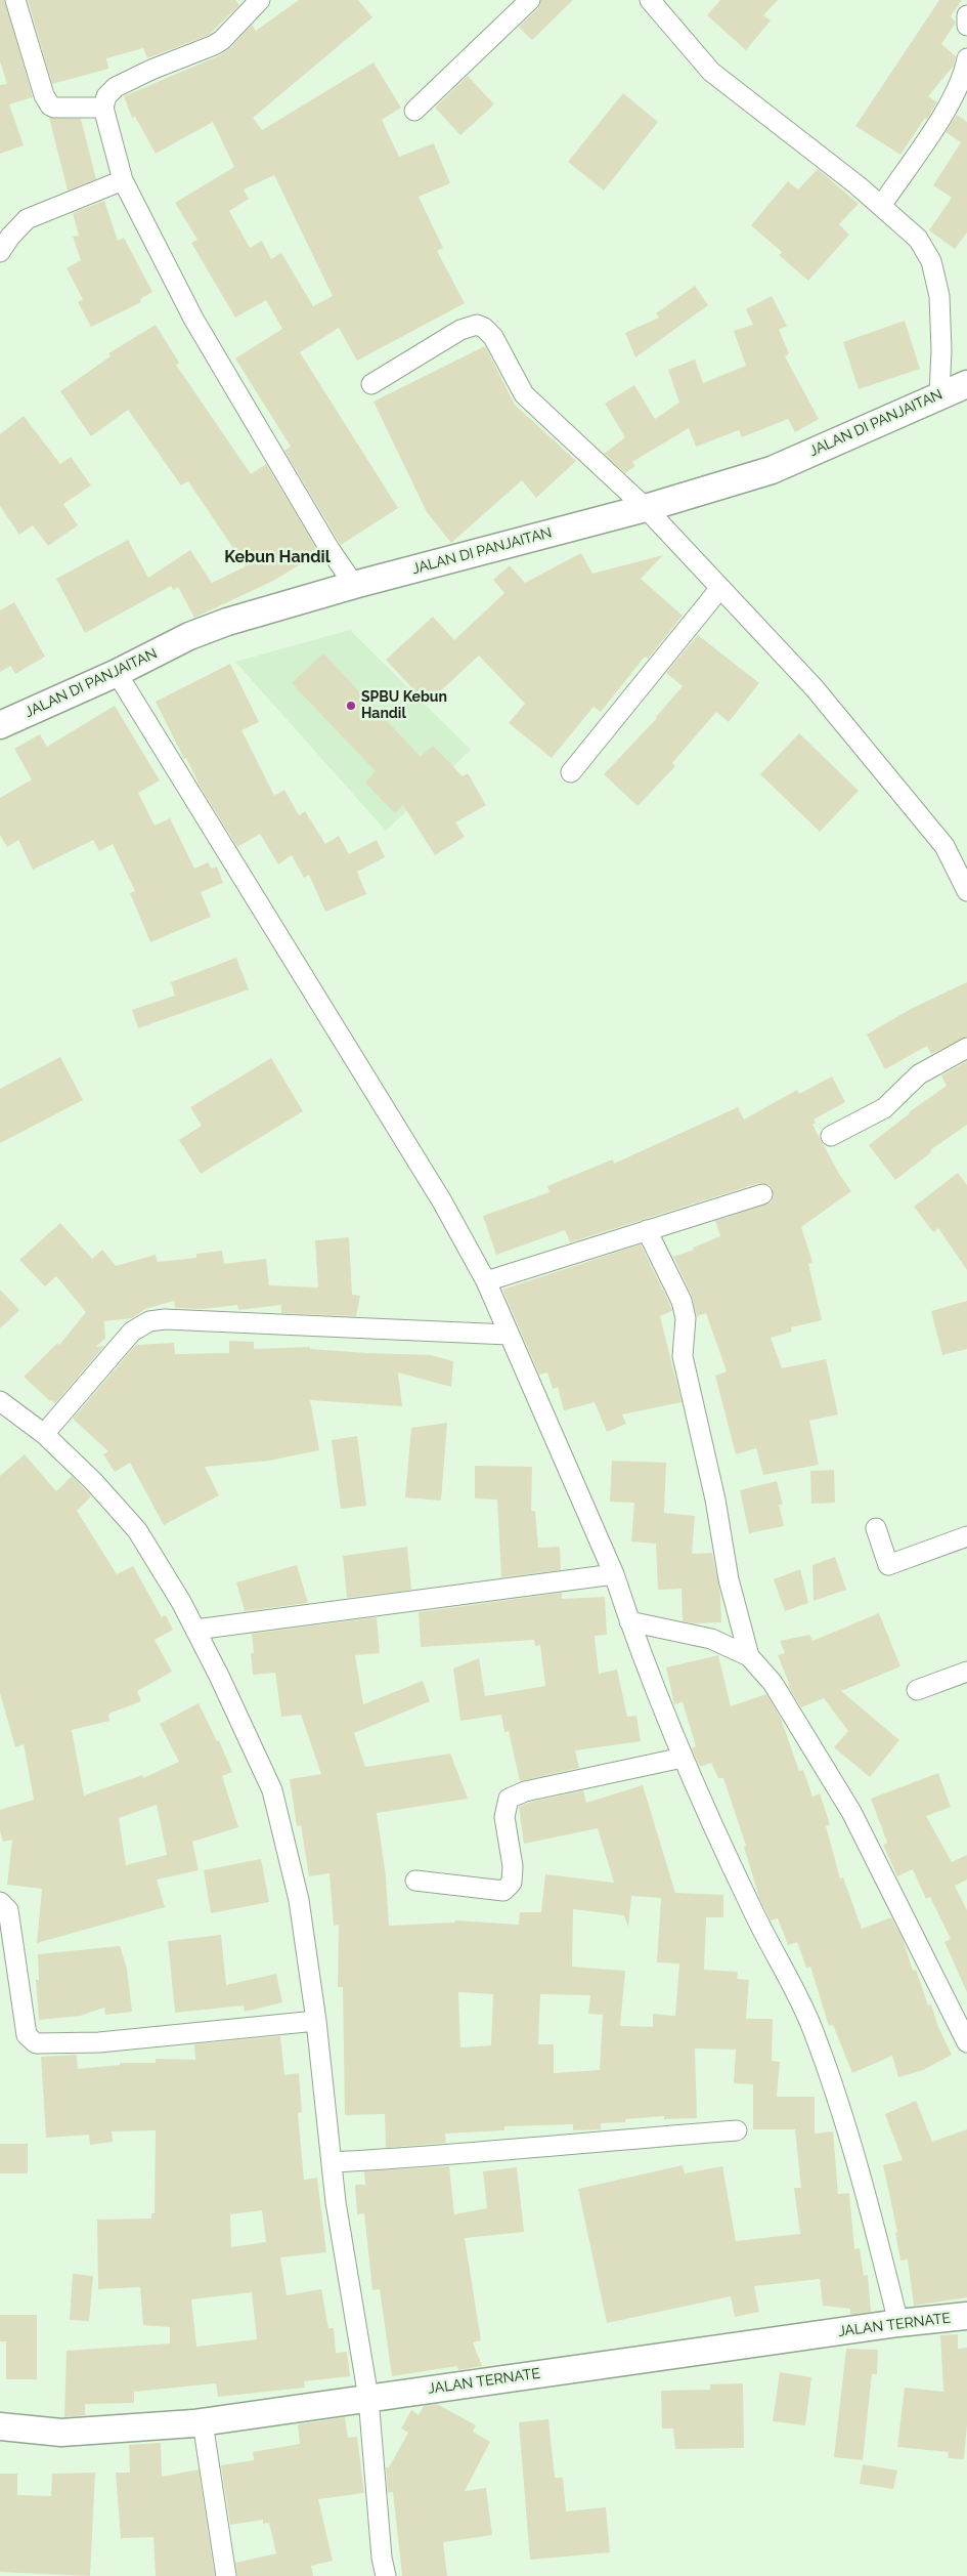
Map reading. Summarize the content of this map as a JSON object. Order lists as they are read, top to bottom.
{
  "streets": {
    "street": ["JALAN DI PANJAITAN", "JALAN TERNATE"]
  },
  "districts": ["Kebun Handil"],
  "places": ["SPBU Kebun Handil"]
}
